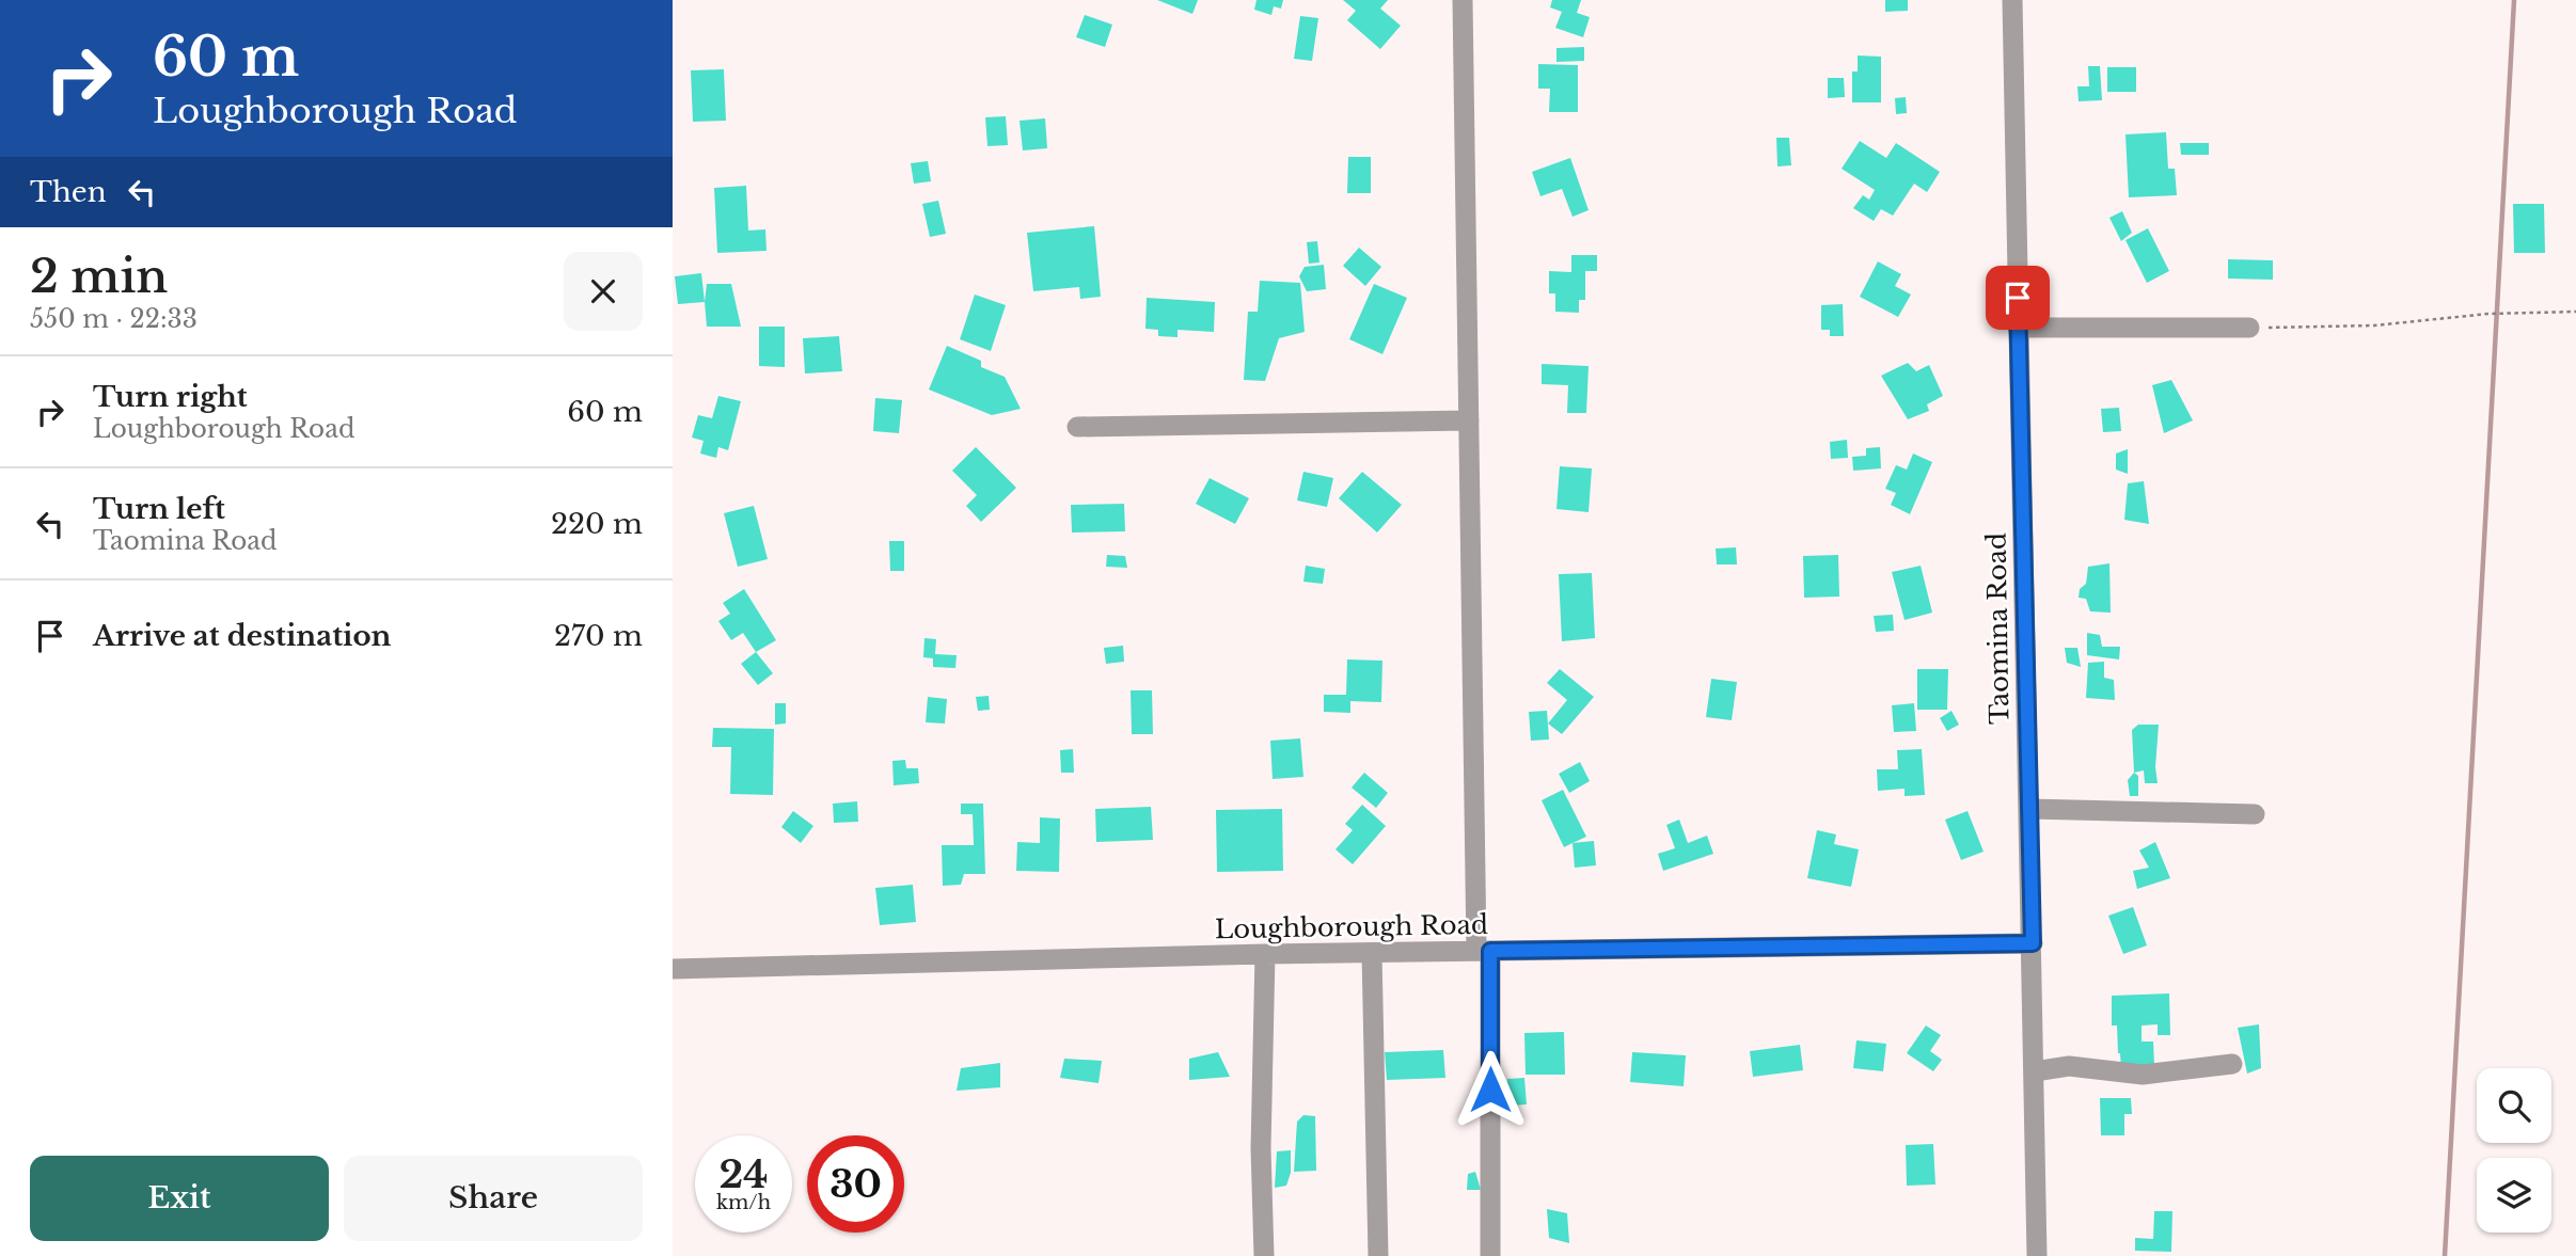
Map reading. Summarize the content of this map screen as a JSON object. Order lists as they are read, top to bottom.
{
  "streets": {
    "street": ["Taomina Road", "Loughborough Road"]
  },
  "crossings": [
    ["Taomina Road", "Loughborough Road"]
  ],
  "page": {
    "turn": ["60 m", "Loughborough Road"],
    "then": "Then",
    "heading": ["2 min", "550 m · 22:33"],
    "list": [
      {
        "name": "Turn right",
        "note": "Loughborough Road",
        "value": "60 m"
      },
      {
        "name": "Turn left",
        "note": "Taomina Road",
        "value": "220 m"
      },
      {
        "name": "Arrive at destination",
        "value": "270 m"
      }
    ],
    "speed": "24 km/h",
    "limit": "30",
    "buttons": ["Exit", "Share"]
  }
}
